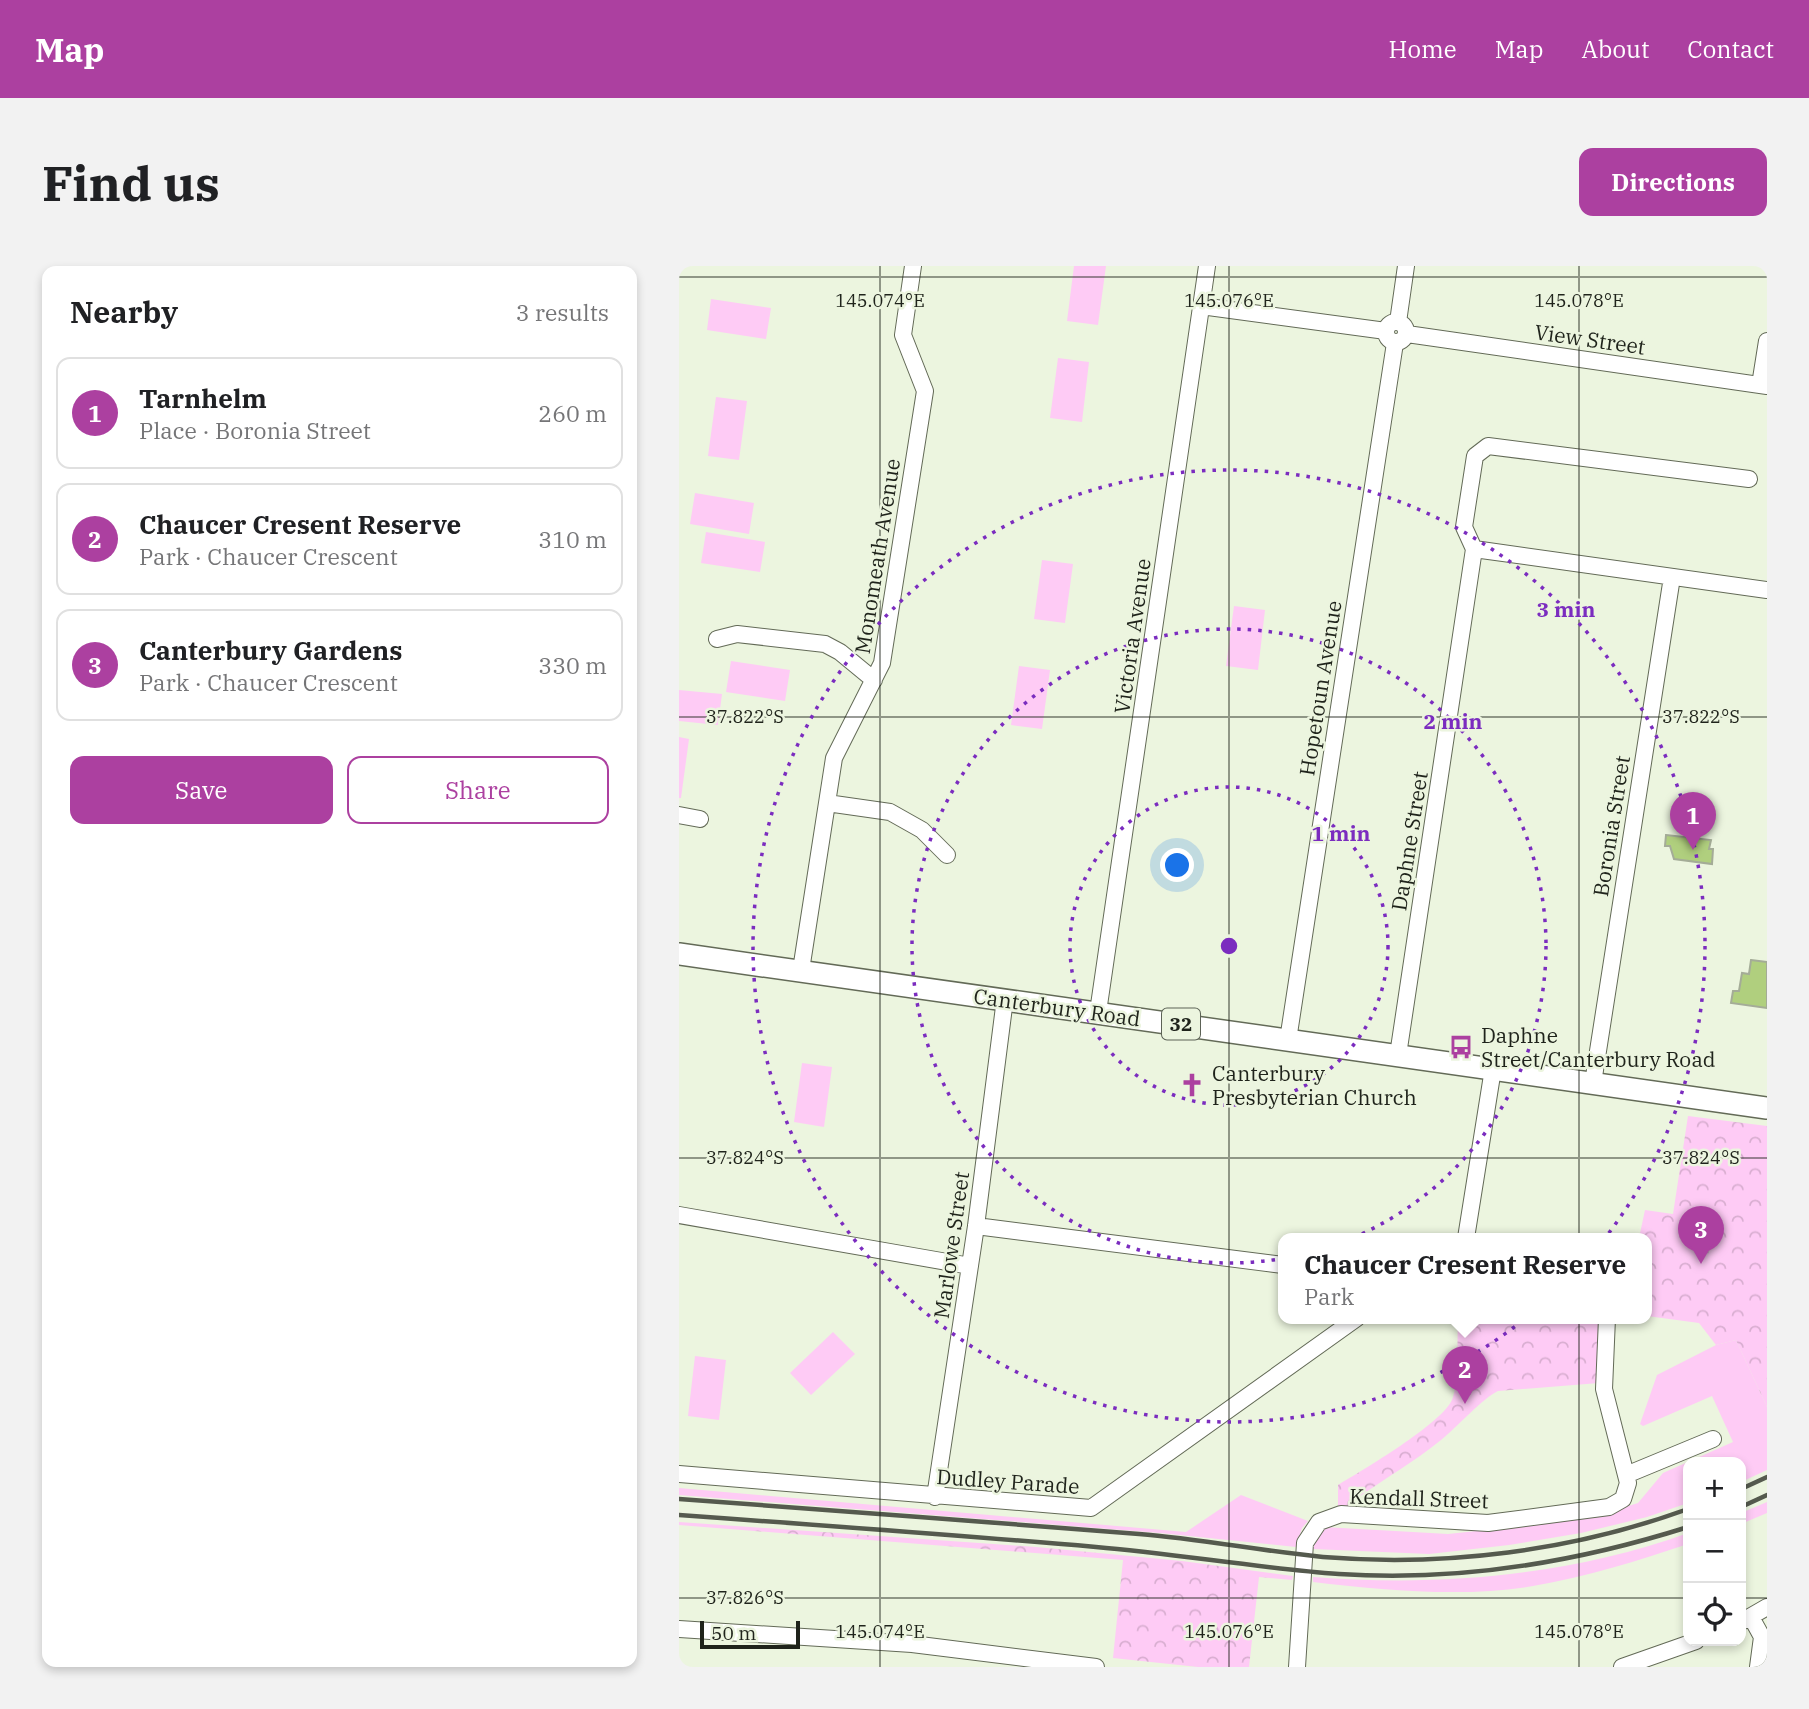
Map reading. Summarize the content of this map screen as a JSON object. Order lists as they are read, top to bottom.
{
  "streets": {
    "main road": ["Canterbury Road", "32"],
    "street": [
      "View Street",
      "Monomeath Avenue",
      "Victoria Avenue",
      "Hopetoun Avenue",
      "Boronia Street",
      "Daphne Street",
      "Marlowe Street",
      "Dudley Parade",
      "Kendall Street"
    ]
  },
  "crossings": [
    ["View Street", "Victoria Avenue"],
    ["View Street", "Hopetoun Avenue"],
    ["Monomeath Avenue", "Canterbury Road"],
    ["Victoria Avenue", "Canterbury Road"],
    ["Hopetoun Avenue", "Canterbury Road"],
    ["Boronia Street", "Canterbury Road"],
    ["Daphne Street", "Canterbury Road"],
    ["Canterbury Road", "Marlowe Street"],
    ["Marlowe Street", "Dudley Parade"]
  ],
  "places": {
    "bus stop": ["Daphne Street/Canterbury Road"],
    "church": ["Canterbury Presbyterian Church"]
  },
  "scale_bar": "50 m",
  "page": {
    "header": "Map",
    "nav": [
      "Home",
      "Map",
      "About",
      "Contact"
    ],
    "buttons": [
      "Directions",
      ["Save", "Share"]
    ],
    "title": "Find us",
    "heading": ["Nearby", "3 results"],
    "list": [
      {
        "mark": "1",
        "name": "Tarnhelm",
        "note": "Place · Boronia Street",
        "value": "260 m"
      },
      {
        "mark": "2",
        "name": "Chaucer Cresent Reserve",
        "note": "Park · Chaucer Crescent",
        "value": "310 m"
      },
      {
        "mark": "3",
        "name": "Canterbury Gardens",
        "note": "Park · Chaucer Crescent",
        "value": "330 m"
      }
    ],
    "pins": ["1", "3", "2"],
    "popup": ["Chaucer Cresent Reserve", "Park"],
    "map_buttons": ["+", "−"],
    "scale": "50 m"
  },
  "coordinates": [
    "145.074°E",
    "145.076°E",
    "145.078°E",
    "37.822°S",
    "37.824°S",
    "37.826°S"
  ],
  "rings": ["3 min", "2 min", "1 min"]
}
